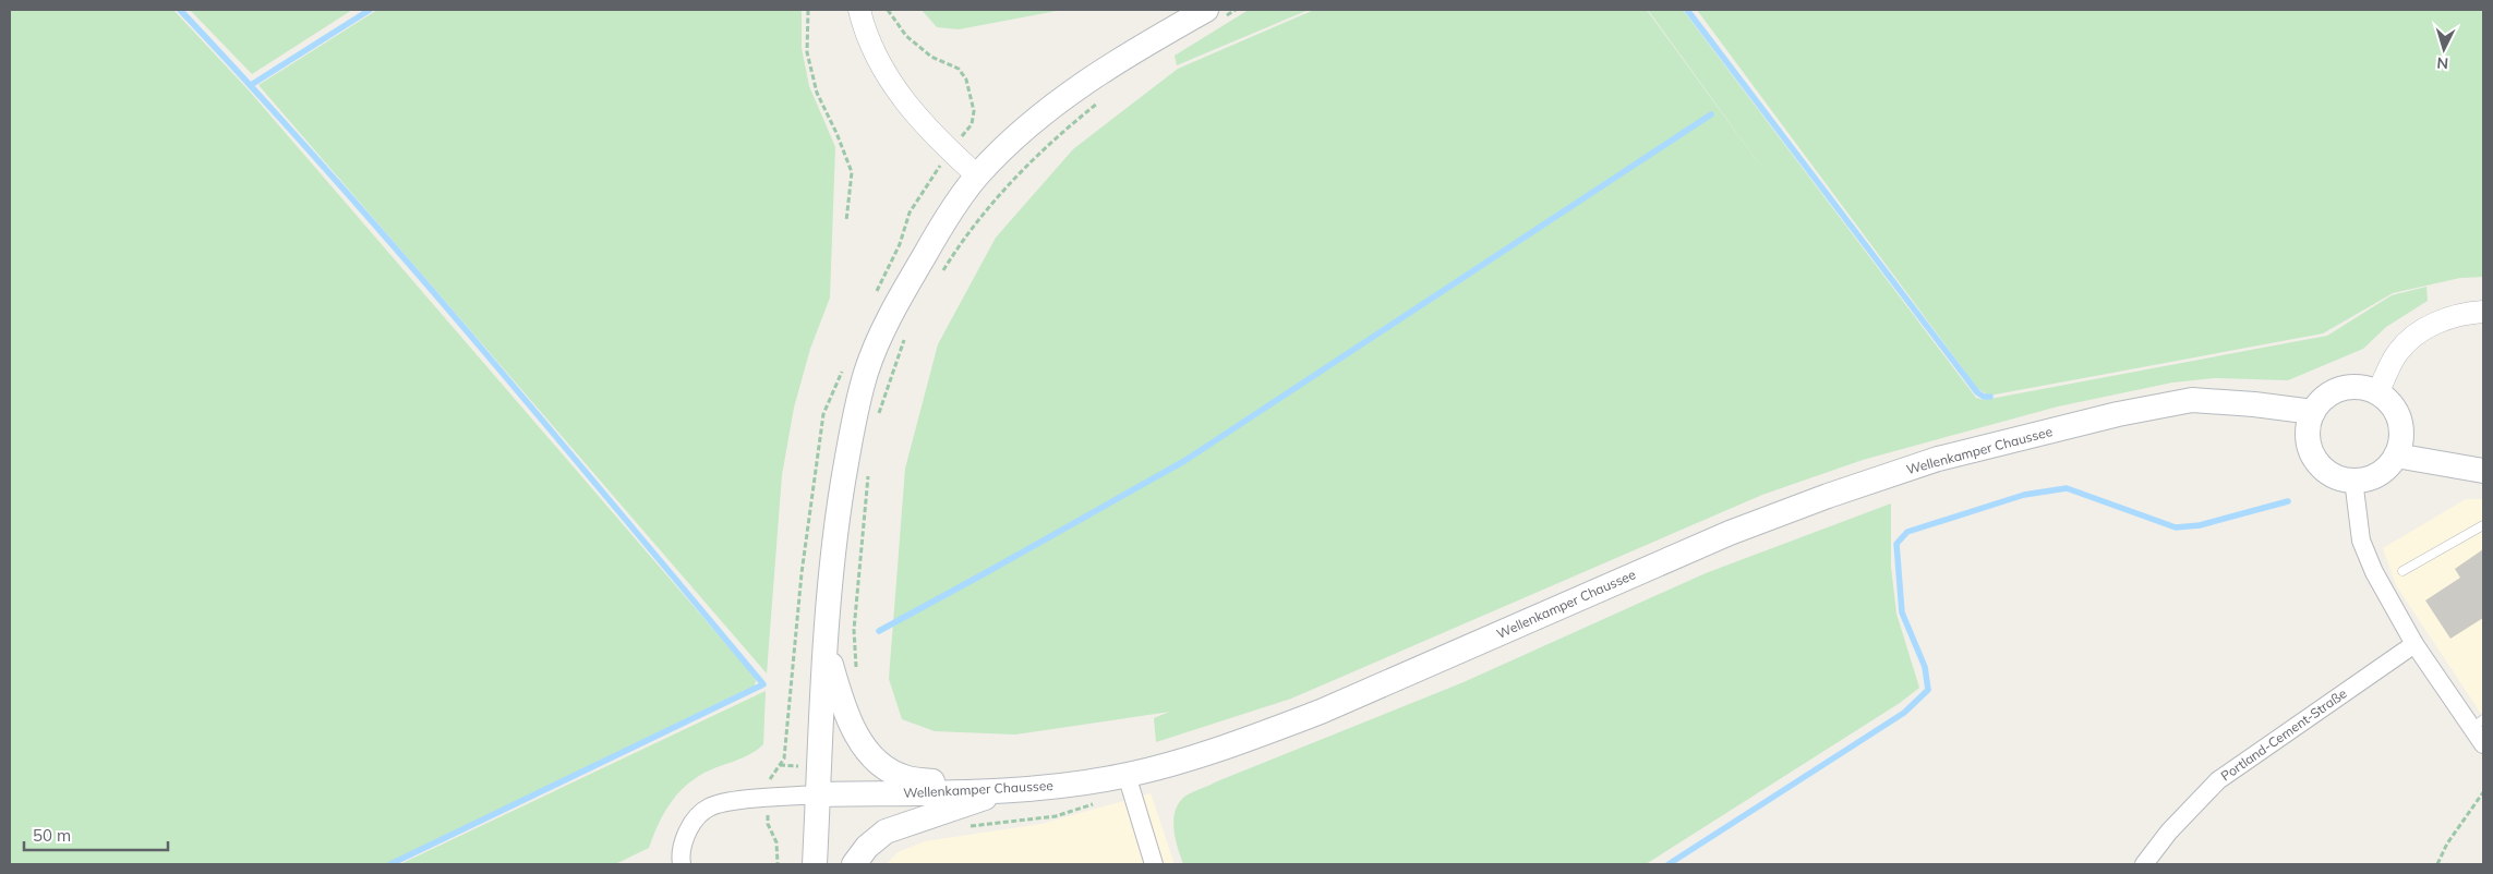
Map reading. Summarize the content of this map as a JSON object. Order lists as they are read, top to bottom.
{
  "streets": {
    "main road": ["Wellenkamper Chaussee"],
    "street": ["Portland-Cement-Straße"]
  },
  "scale_bar": "50 m",
  "north": "bottom"
}
